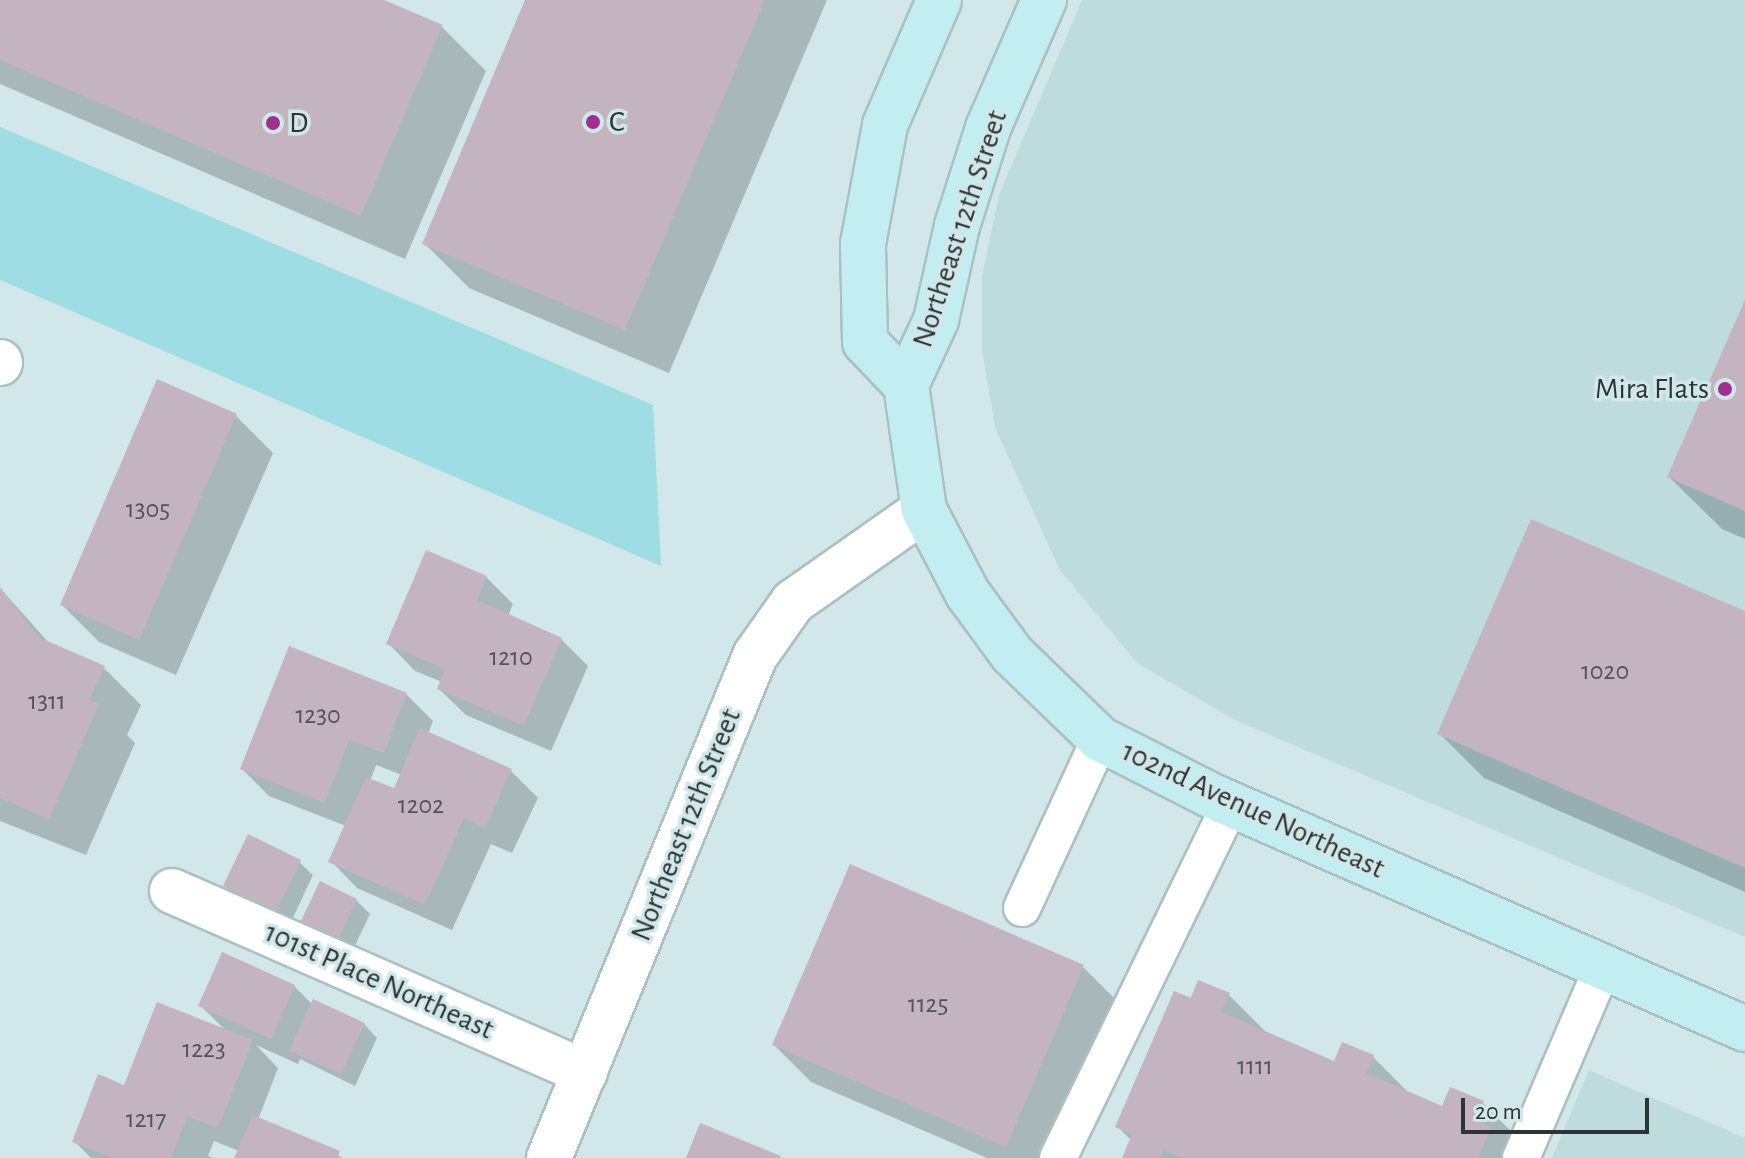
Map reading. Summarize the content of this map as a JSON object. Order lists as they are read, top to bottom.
{
  "streets": {
    "street": ["Northeast 12th Street", "102nd Avenue Northeast", "101st Place Northeast"]
  },
  "crossings": [
    ["Northeast 12th Street", "102nd Avenue Northeast"],
    ["Northeast 12th Street", "101st Place Northeast"]
  ],
  "places": ["C", "D", "Mira Flats"],
  "house_numbers": [
    "1305",
    "1210",
    "1020",
    "1311",
    "1230",
    "1202",
    "1125",
    "1223",
    "1111",
    "1217"
  ],
  "scale_bar": "20 m"
}
